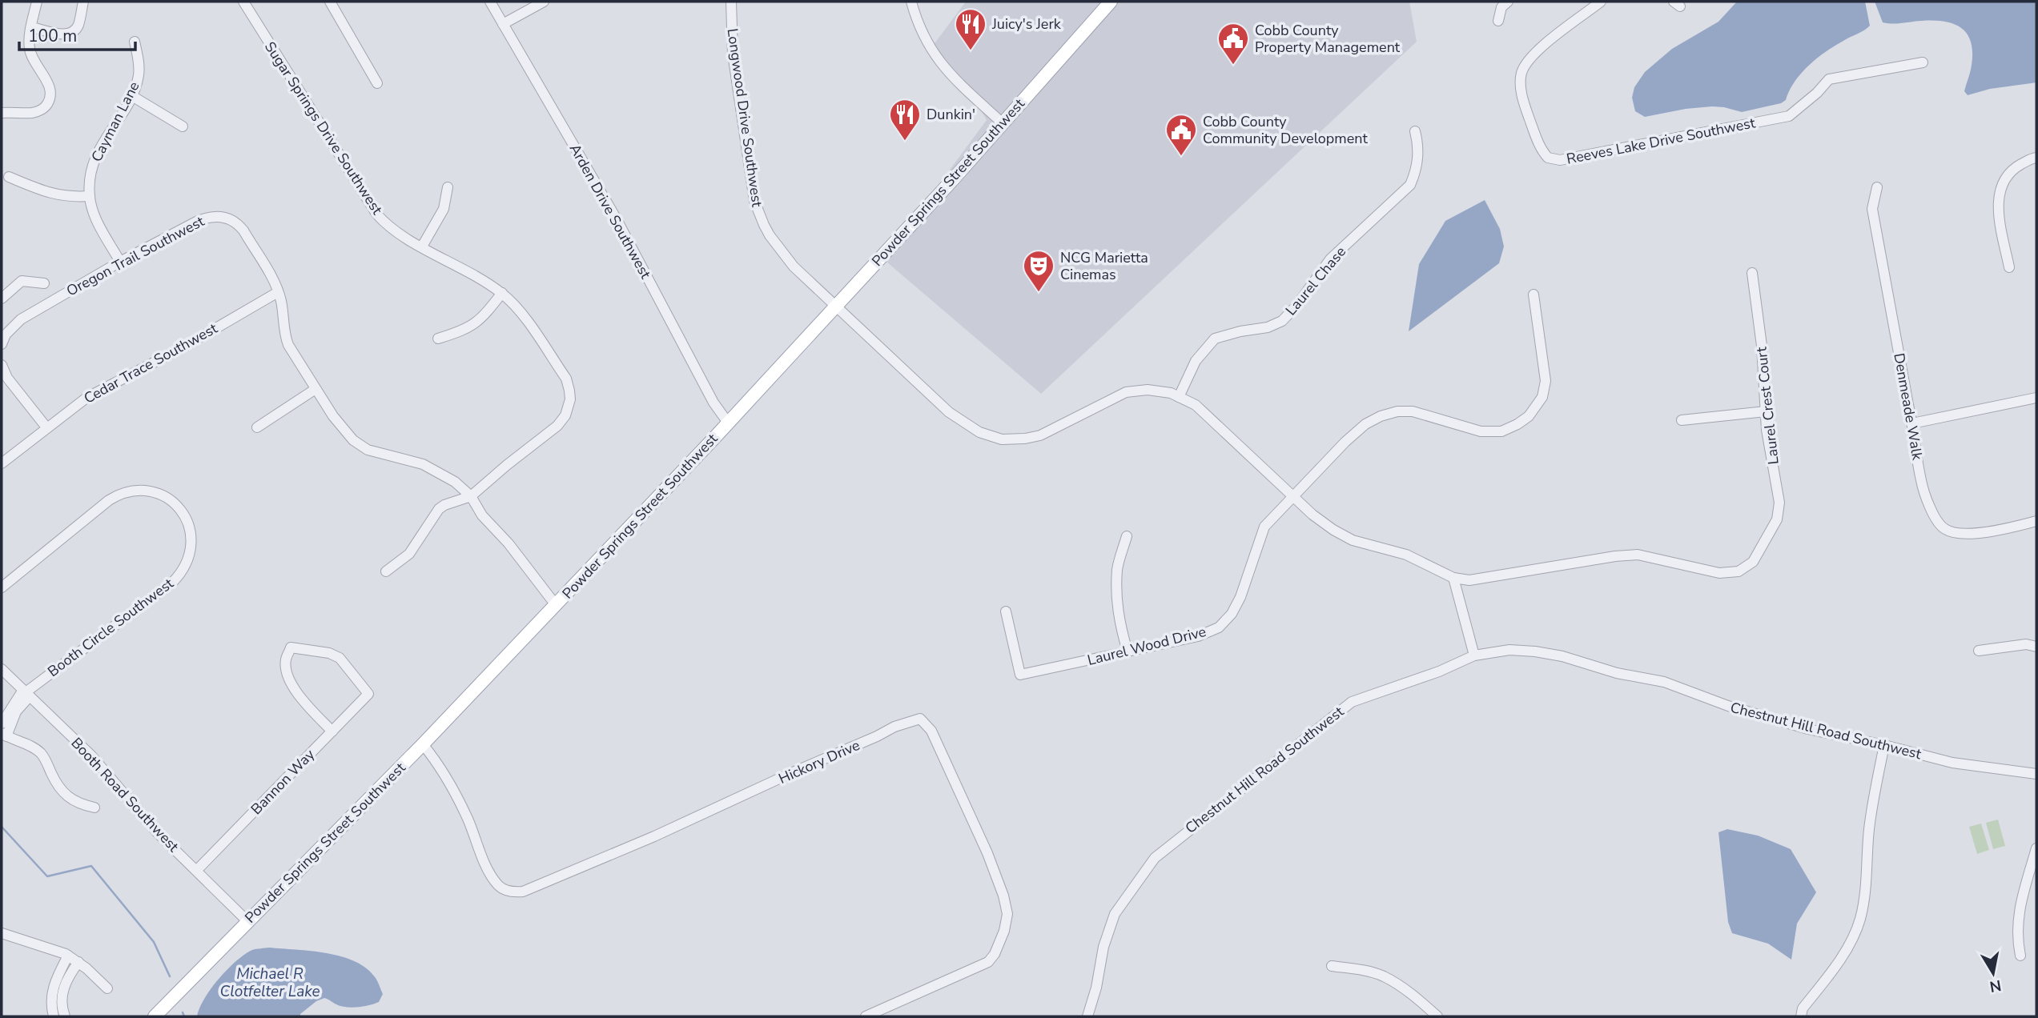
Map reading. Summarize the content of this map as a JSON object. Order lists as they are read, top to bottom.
{
  "streets": {
    "main road": ["Powder Springs Street Southwest"],
    "street": [
      "Longwood Drive Southwest",
      "Cayman Lane",
      "Sugar Springs Drive Southwest",
      "Reeves Lake Drive Southwest",
      "Arden Drive Southwest",
      "Oregon Trail Southwest",
      "Laurel Chase",
      "Cedar Trace Southwest",
      "Laurel Crest Court",
      "Denmeade Walk",
      "Booth Circle Southwest",
      "Laurel Wood Drive",
      "Chestnut Hill Road Southwest",
      "Hickory Drive",
      "Bannon Way",
      "Booth Road Southwest"
    ]
  },
  "crossings": [
    ["Longwood Drive Southwest", "Powder Springs Street Southwest"],
    ["Longwood Drive Southwest", "Laurel Chase"],
    ["Longwood Drive Southwest", "Laurel Crest Court"],
    ["Longwood Drive Southwest", "Laurel Wood Drive"],
    ["Cayman Lane", "Oregon Trail Southwest"],
    ["Sugar Springs Drive Southwest", "Oregon Trail Southwest"],
    ["Powder Springs Street Southwest", "Arden Drive Southwest"],
    ["Powder Springs Street Southwest", "Oregon Trail Southwest"],
    ["Powder Springs Street Southwest", "Hickory Drive"],
    ["Powder Springs Street Southwest", "Booth Road Southwest"],
    ["Oregon Trail Southwest", "Cedar Trace Southwest"],
    ["Booth Circle Southwest", "Booth Road Southwest"],
    ["Bannon Way", "Booth Road Southwest"]
  ],
  "water": ["Michael R Clotfelter Lake"],
  "places": {
    "restaurant": ["Juicy's Jerk", "Dunkin'"],
    "public building": ["Cobb County Property Management", "Cobb County Community Development"],
    "theatre": ["NCG Marietta Cinemas"]
  },
  "scale_bar": "100 m",
  "north": "bottom"
}
